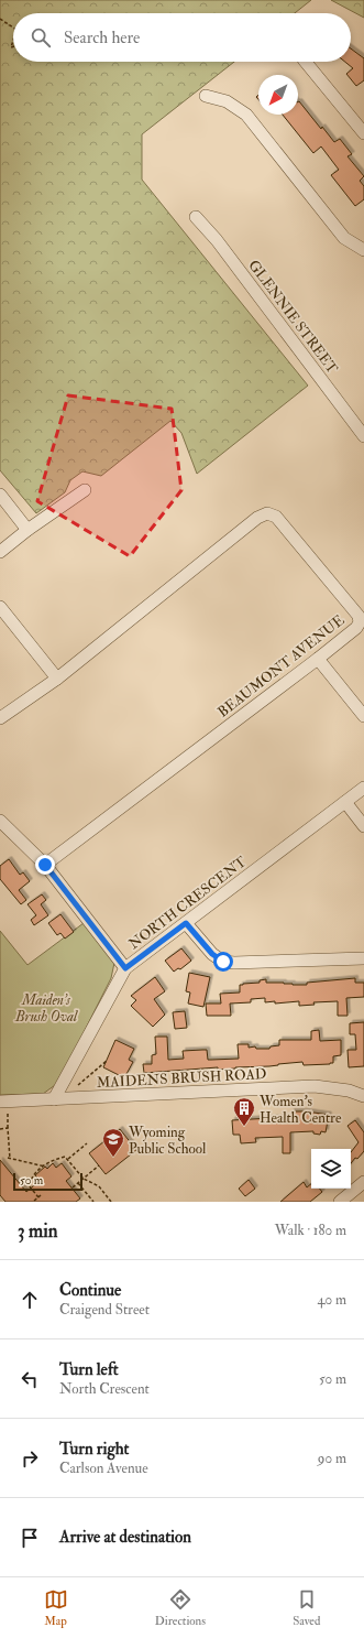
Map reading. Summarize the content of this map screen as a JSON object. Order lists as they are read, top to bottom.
{
  "streets": {
    "street": [
      "GLENNIE STREET",
      "BEAUMONT AVENUE",
      "NORTH CRESCENT",
      "MAIDENS BRUSH ROAD"
    ]
  },
  "crossings": [
    ["NORTH CRESCENT", "MAIDENS BRUSH ROAD"]
  ],
  "parks": ["Maiden's Brush Oval"],
  "places": {
    "building": ["Women's Health Centre"],
    "school or university": ["Wyoming Public School"]
  },
  "scale_bar": "50 m",
  "north": "bottom left",
  "page": {
    "search": "Search here",
    "scale": "50 m",
    "heading": ["3 min", "Walk · 180 m"],
    "list": [
      ["Continue", "Craigend Street", "40 m"],
      ["Turn left", "North Crescent", "50 m"],
      ["Turn right", "Carlson Avenue", "90 m"],
      "Arrive at destination"
    ],
    "nav": ["Map", "Directions", "Saved"]
  }
}
